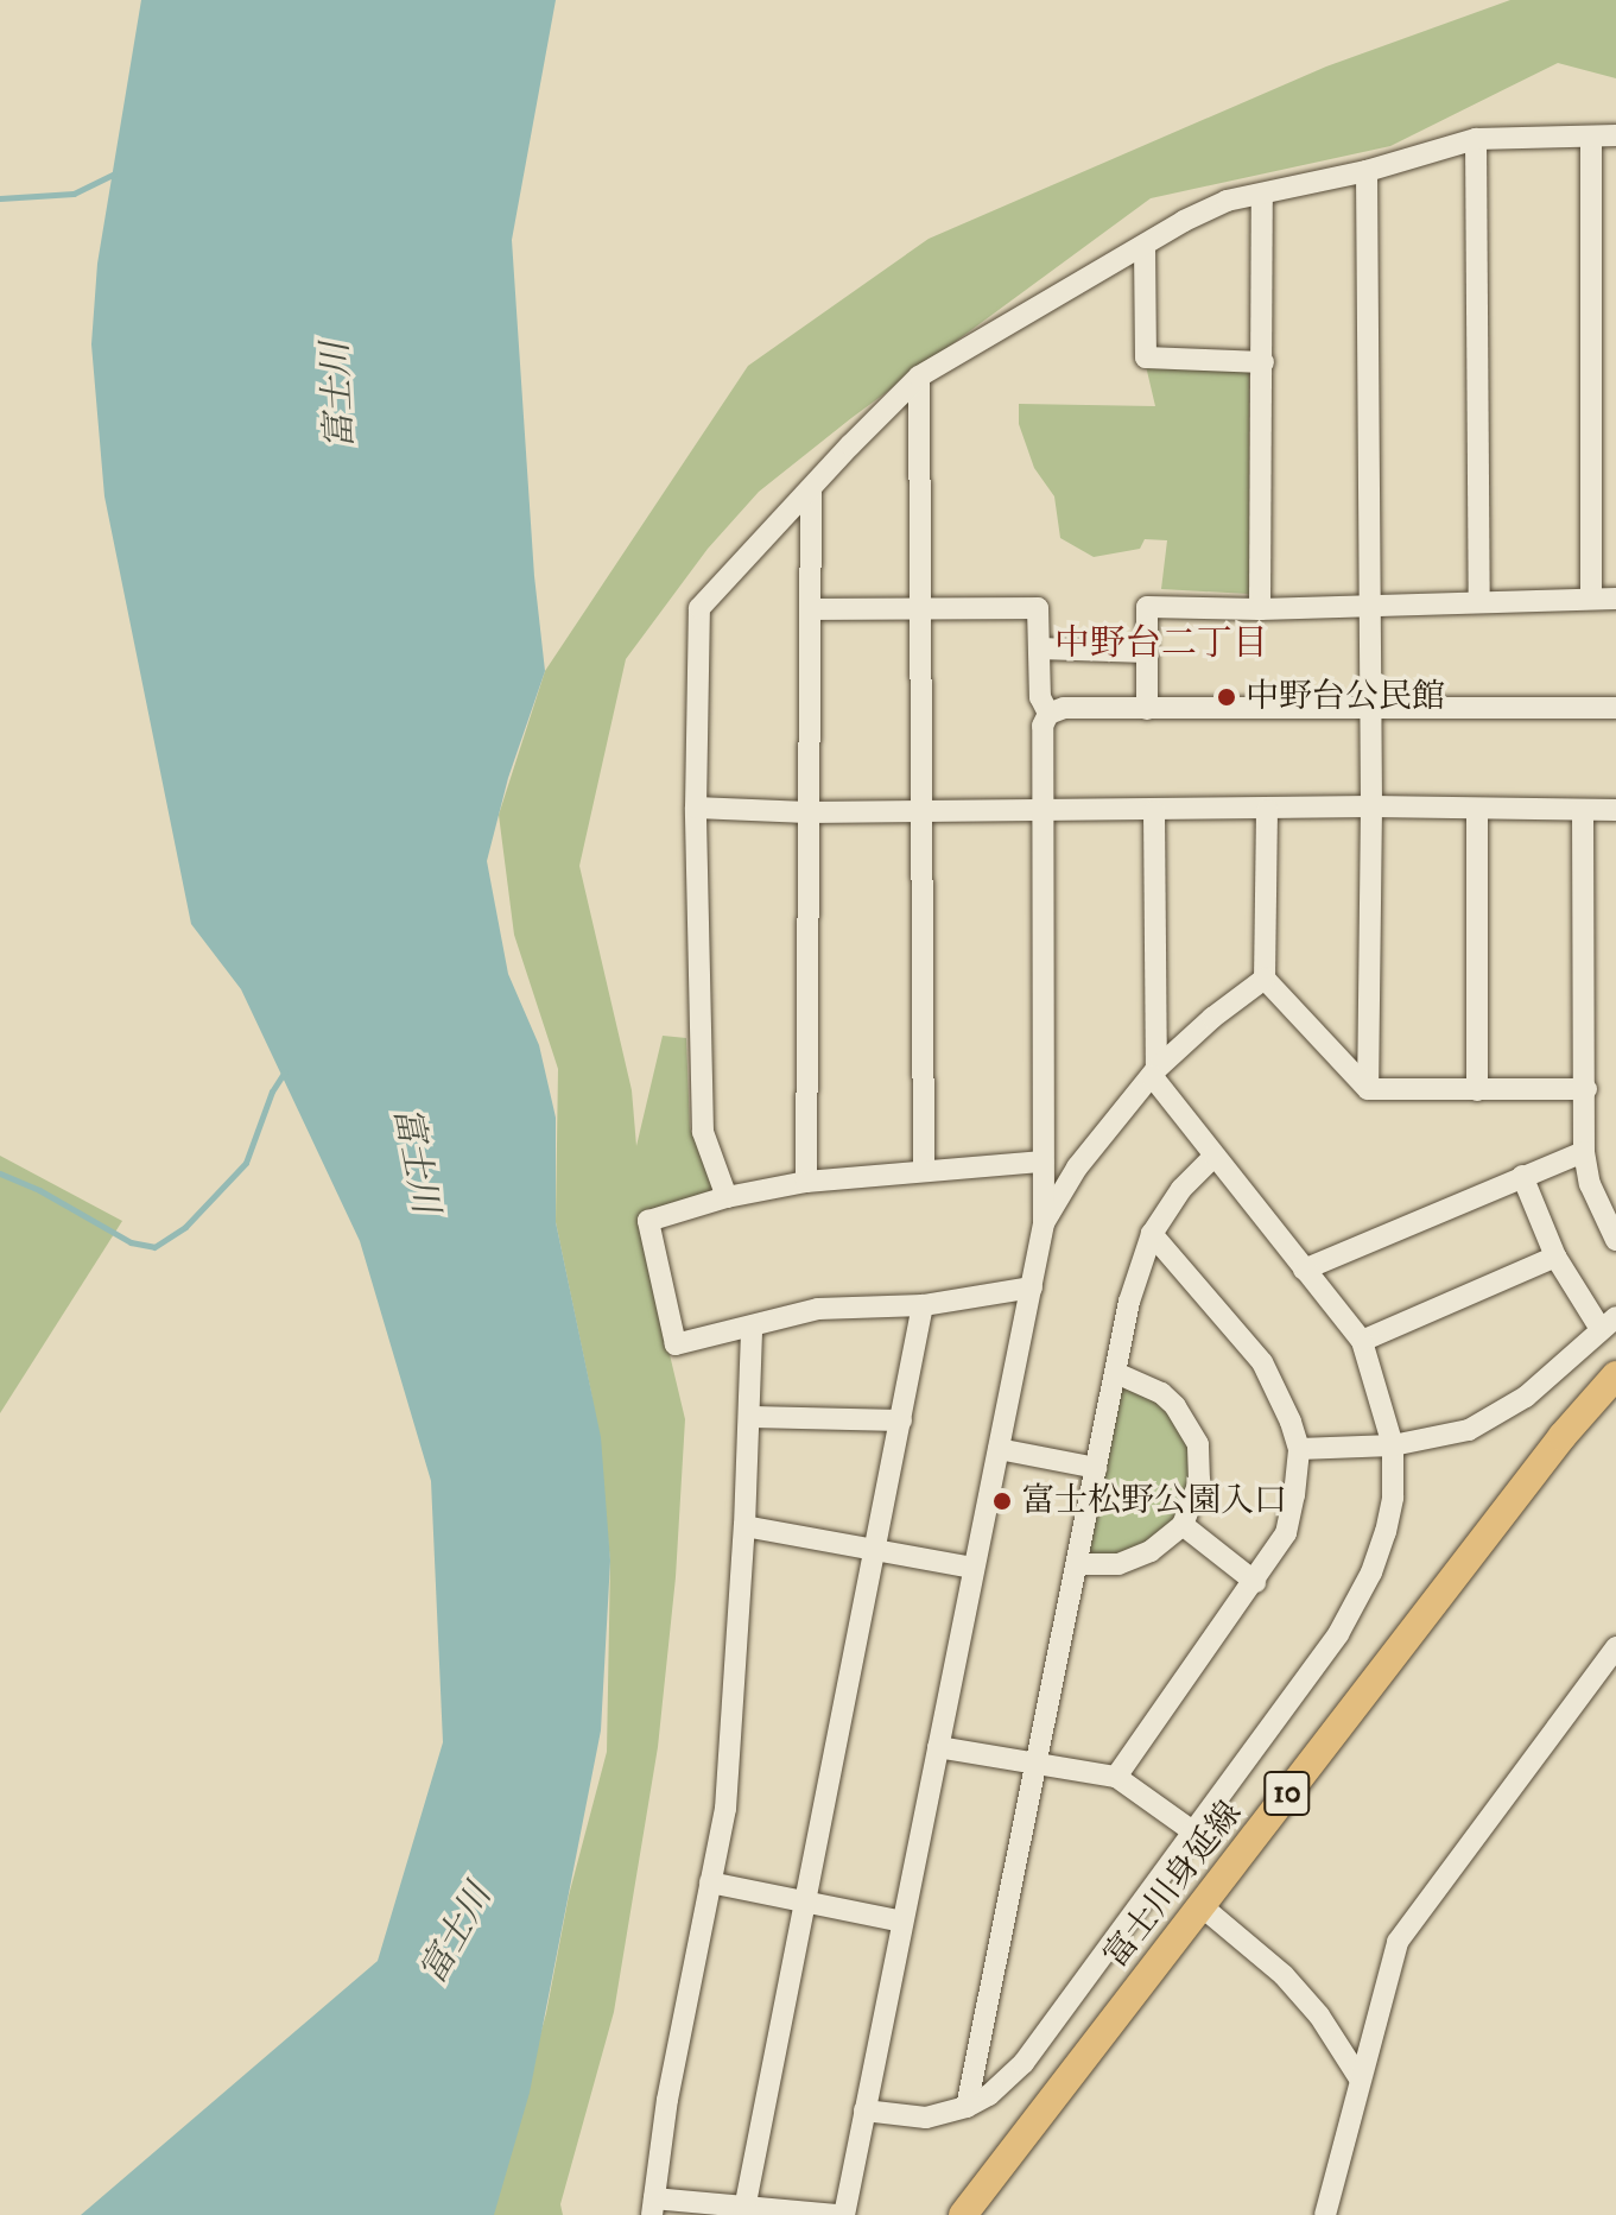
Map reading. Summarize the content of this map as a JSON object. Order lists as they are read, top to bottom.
{
  "streets": {
    "main road": ["10", "富士川身延線"]
  },
  "districts": ["中野台二丁目"],
  "water": ["富士川"],
  "places": ["中野台公民館", "富士松野公園入口"]
}
